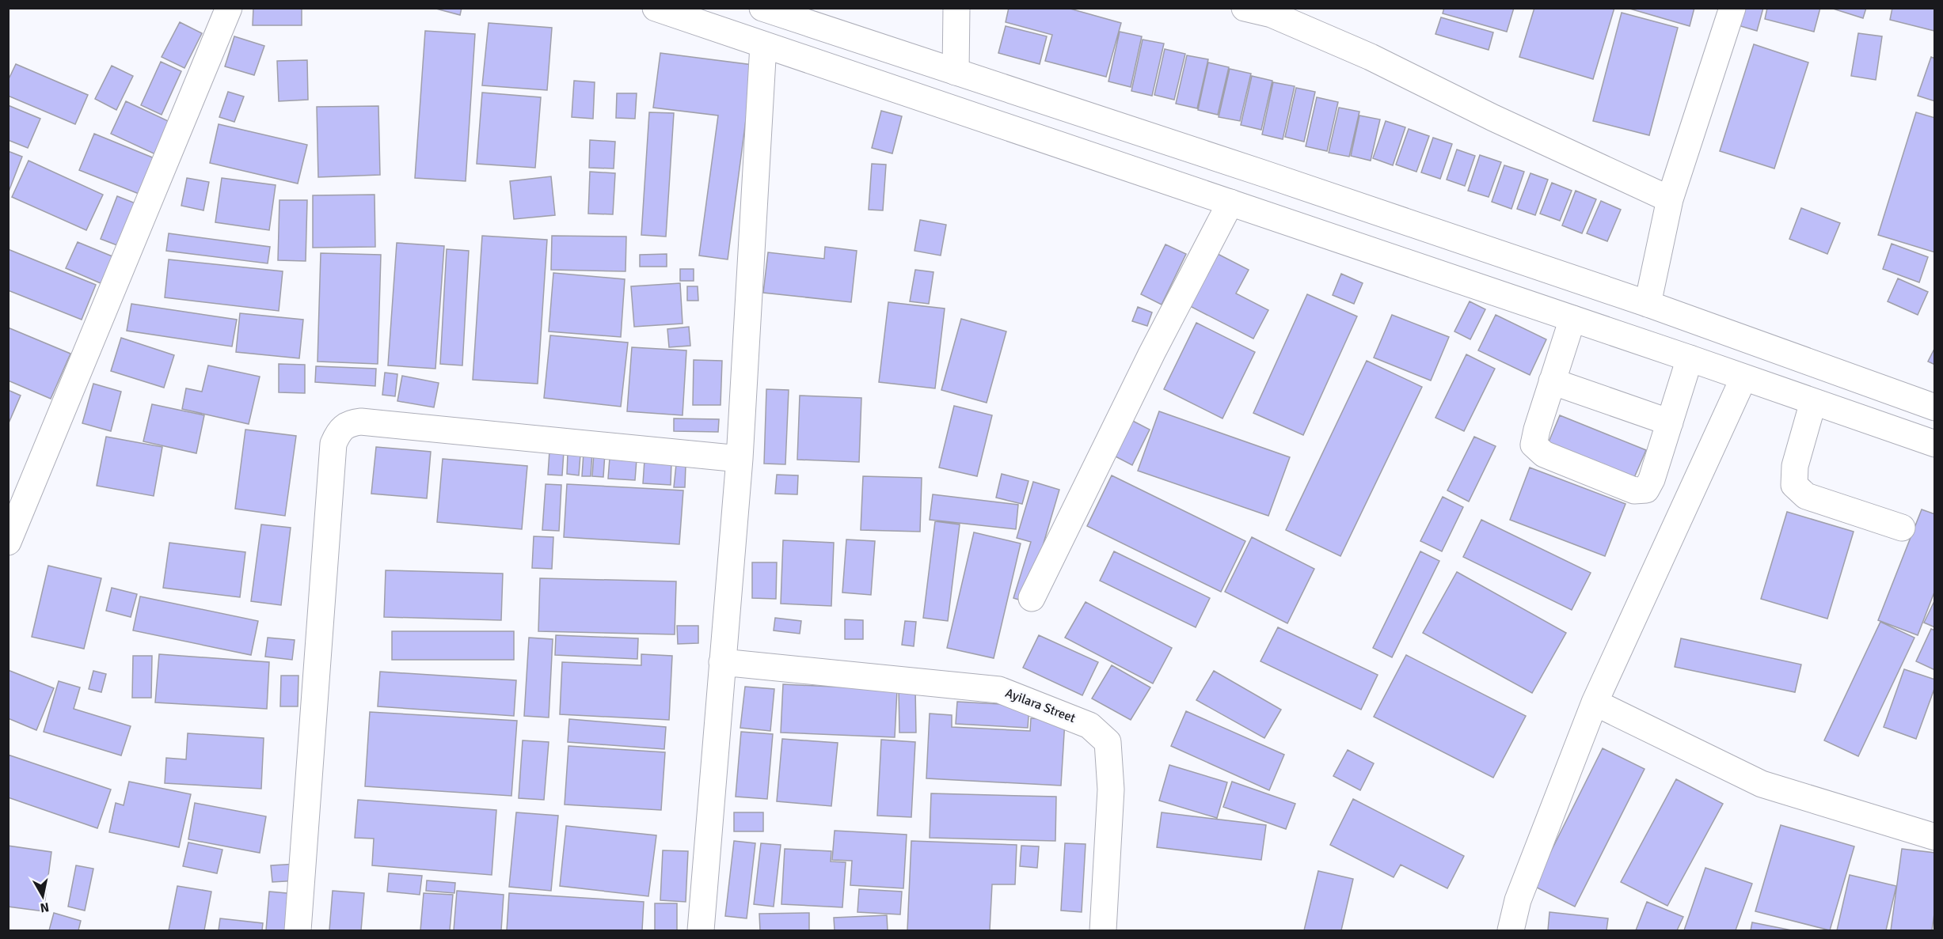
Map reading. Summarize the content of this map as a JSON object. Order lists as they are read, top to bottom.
{
  "streets": {
    "street": ["Ayilara Street"]
  },
  "north": "bottom"
}
